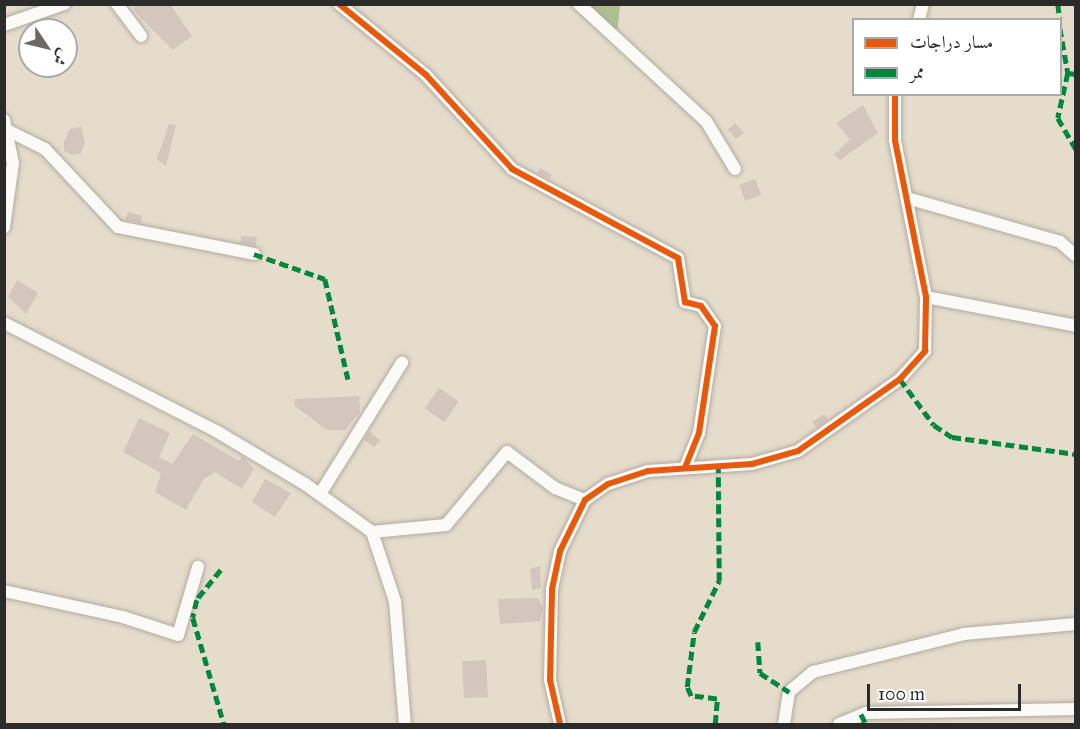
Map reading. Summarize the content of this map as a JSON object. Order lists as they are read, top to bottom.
{
  "legend": ["مسار دراجات", "ممر"],
  "scale_bar": "100 m",
  "north": "bottom right"
}
